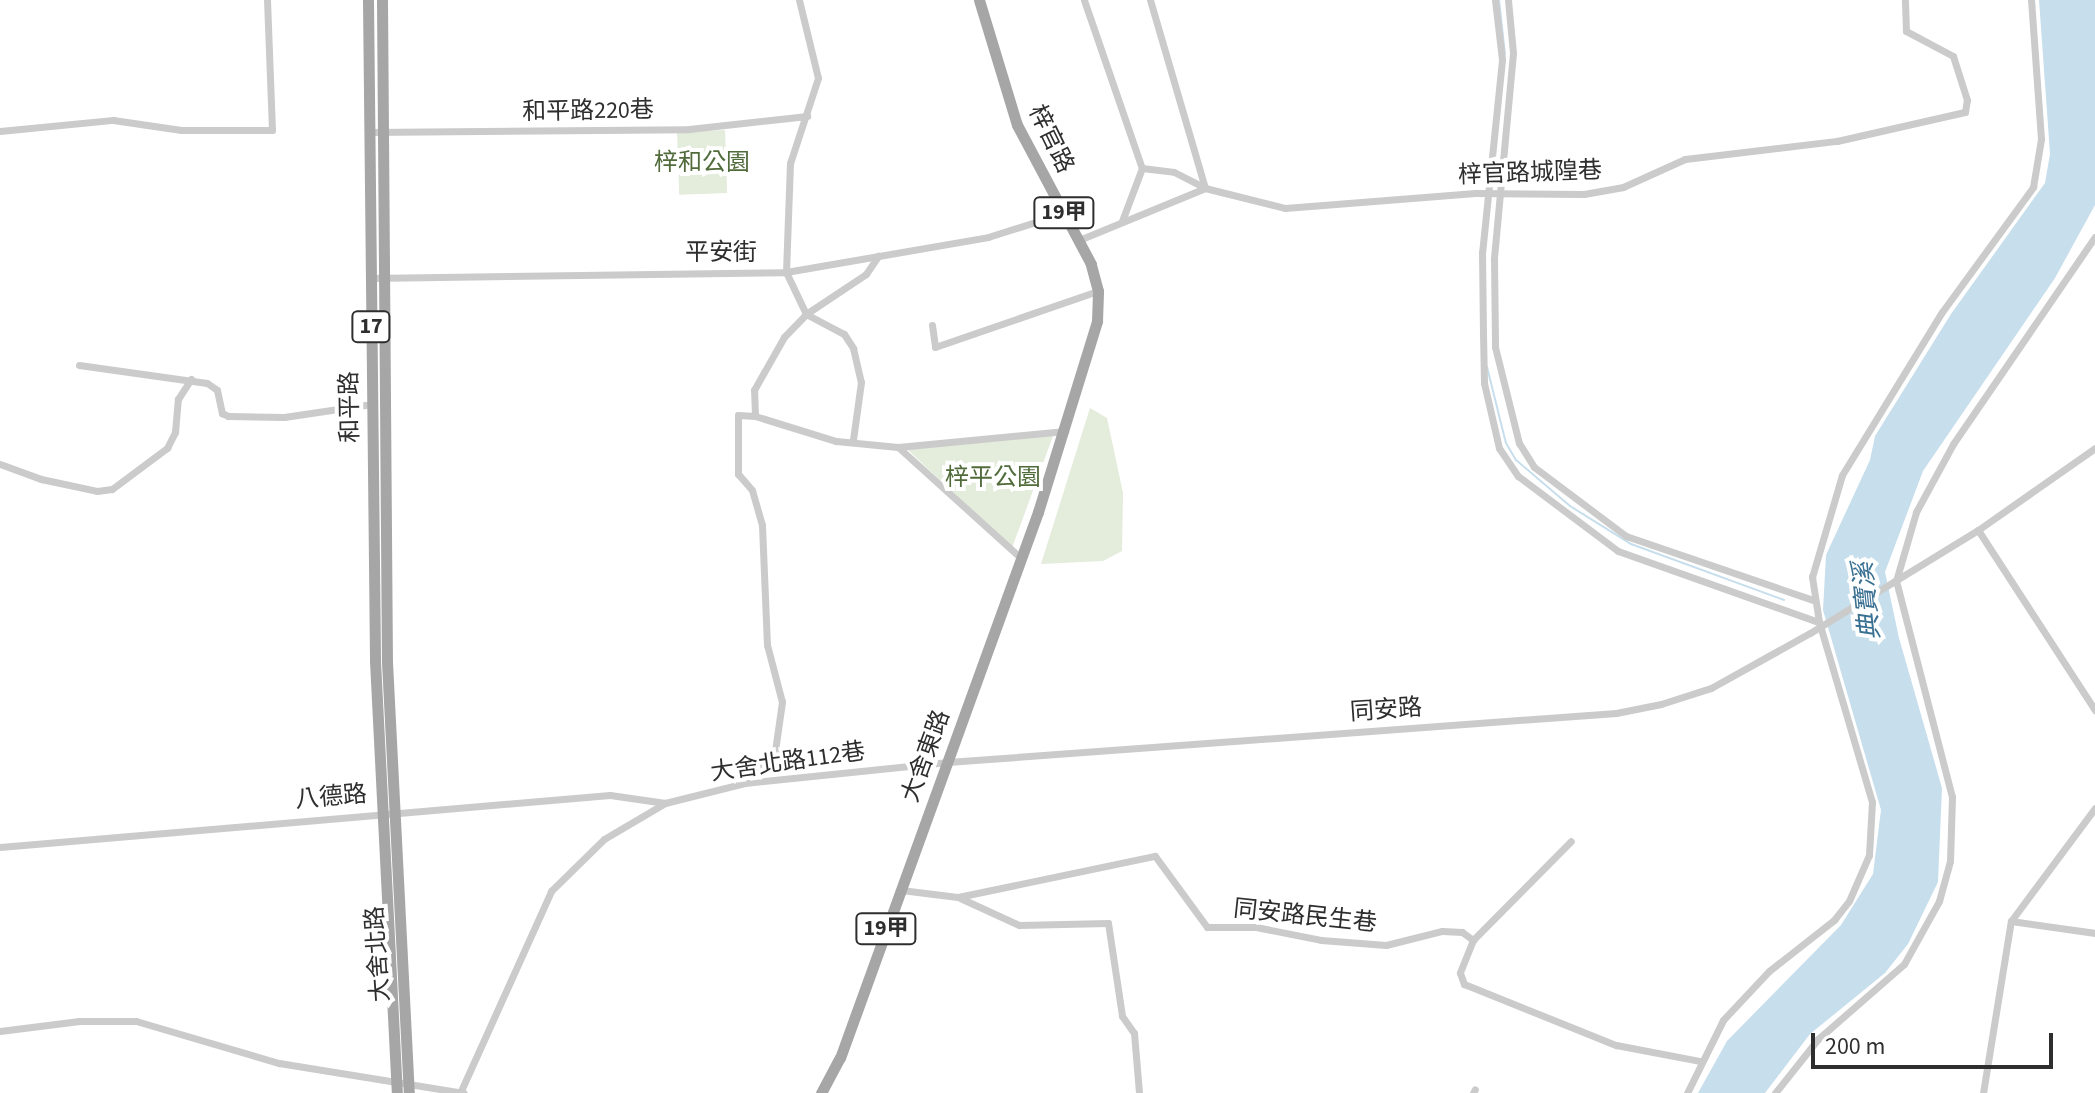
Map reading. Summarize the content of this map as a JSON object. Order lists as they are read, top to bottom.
{
  "streets": {
    "main road": [
      "梓官路",
      "19甲",
      "17",
      "和平路",
      "大舍東路",
      "大舍北路"
    ],
    "street": [
      "和平路220巷",
      "梓官路城隍巷",
      "平安街",
      "同安路",
      "大舍北路112巷",
      "八德路",
      "同安路民生巷"
    ]
  },
  "crossings": [
    ["和平路220巷", "和平路"],
    ["梓官路", "平安街"],
    ["梓官路", "大舍東路"],
    ["平安街", "和平路"],
    ["和平路", "八德路"],
    ["和平路", "大舍北路"],
    ["同安路", "大舍東路"],
    ["同安路", "大舍北路112巷"],
    ["大舍東路", "大舍北路112巷"],
    ["大舍北路112巷", "八德路"],
    ["八德路", "大舍北路"]
  ],
  "water": ["典寶溪"],
  "parks": ["梓和公園", "梓平公園"],
  "scale_bar": "200 m"
}
